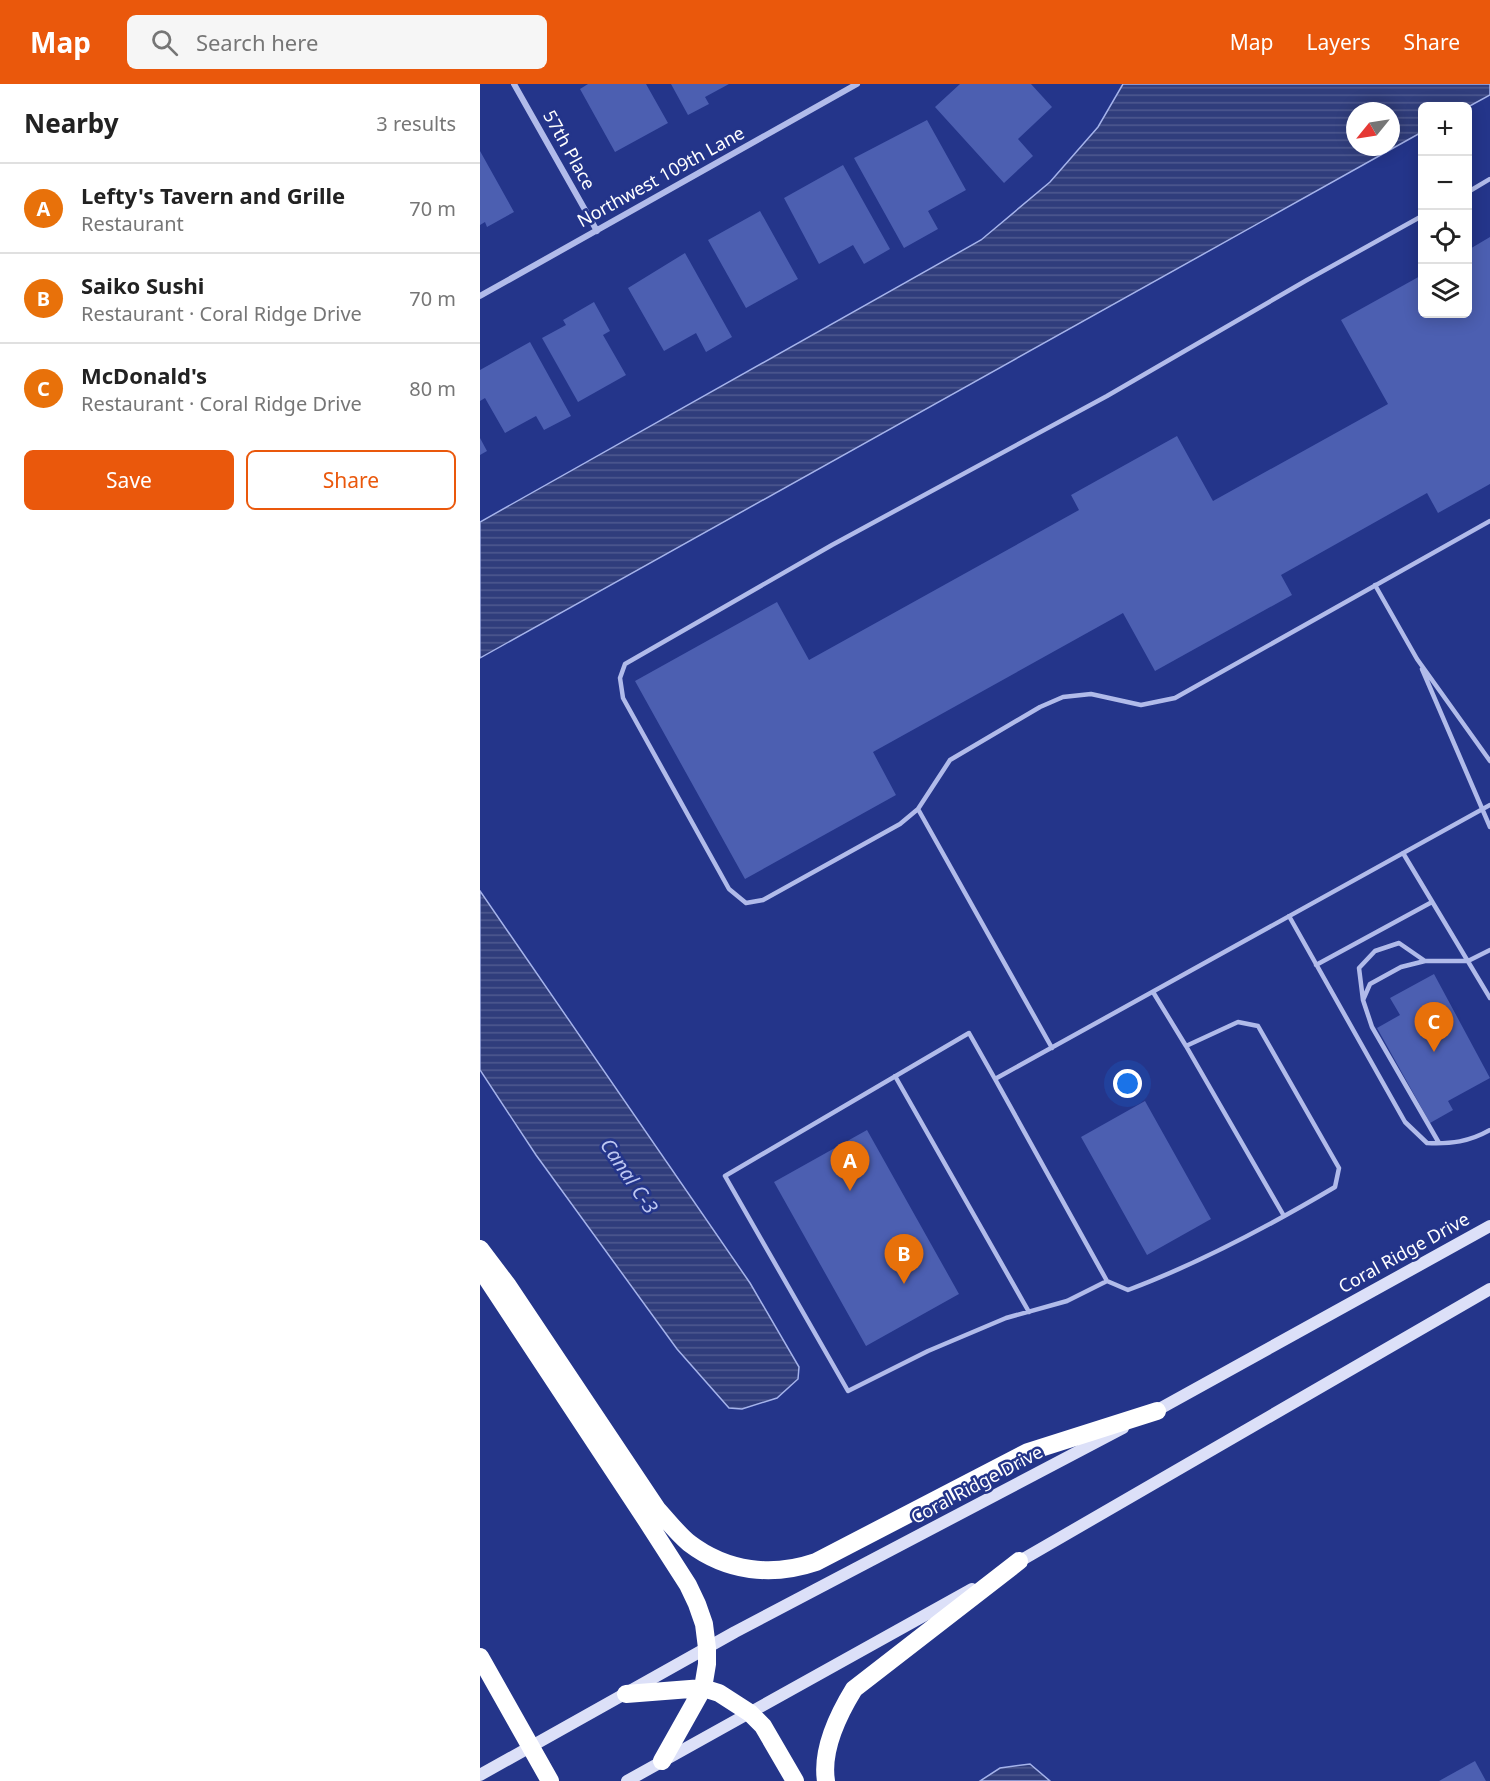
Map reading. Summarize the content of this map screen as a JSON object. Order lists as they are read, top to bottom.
{
  "streets": {
    "main road": ["Coral Ridge Drive"],
    "street": ["57th Place", "Northwest 109th Lane"]
  },
  "crossings": [
    ["57th Place", "Northwest 109th Lane"]
  ],
  "water": ["Canal C-3"],
  "north": "bottom left",
  "page": {
    "header": "Map",
    "search": "Search here",
    "nav": ["Map", "Layers", "Share"],
    "heading": ["Nearby", "3 results"],
    "map_buttons": ["+", "−"],
    "list": [
      {
        "mark": "A",
        "name": "Lefty's Tavern and Grille",
        "note": "Restaurant",
        "value": "70 m"
      },
      {
        "mark": "B",
        "name": "Saiko Sushi",
        "note": "Restaurant · Coral Ridge Drive",
        "value": "70 m"
      },
      {
        "mark": "C",
        "name": "McDonald's",
        "note": "Restaurant · Coral Ridge Drive",
        "value": "80 m"
      }
    ],
    "buttons": ["Save", "Share"],
    "pins": ["C", "A", "B"]
  }
}
